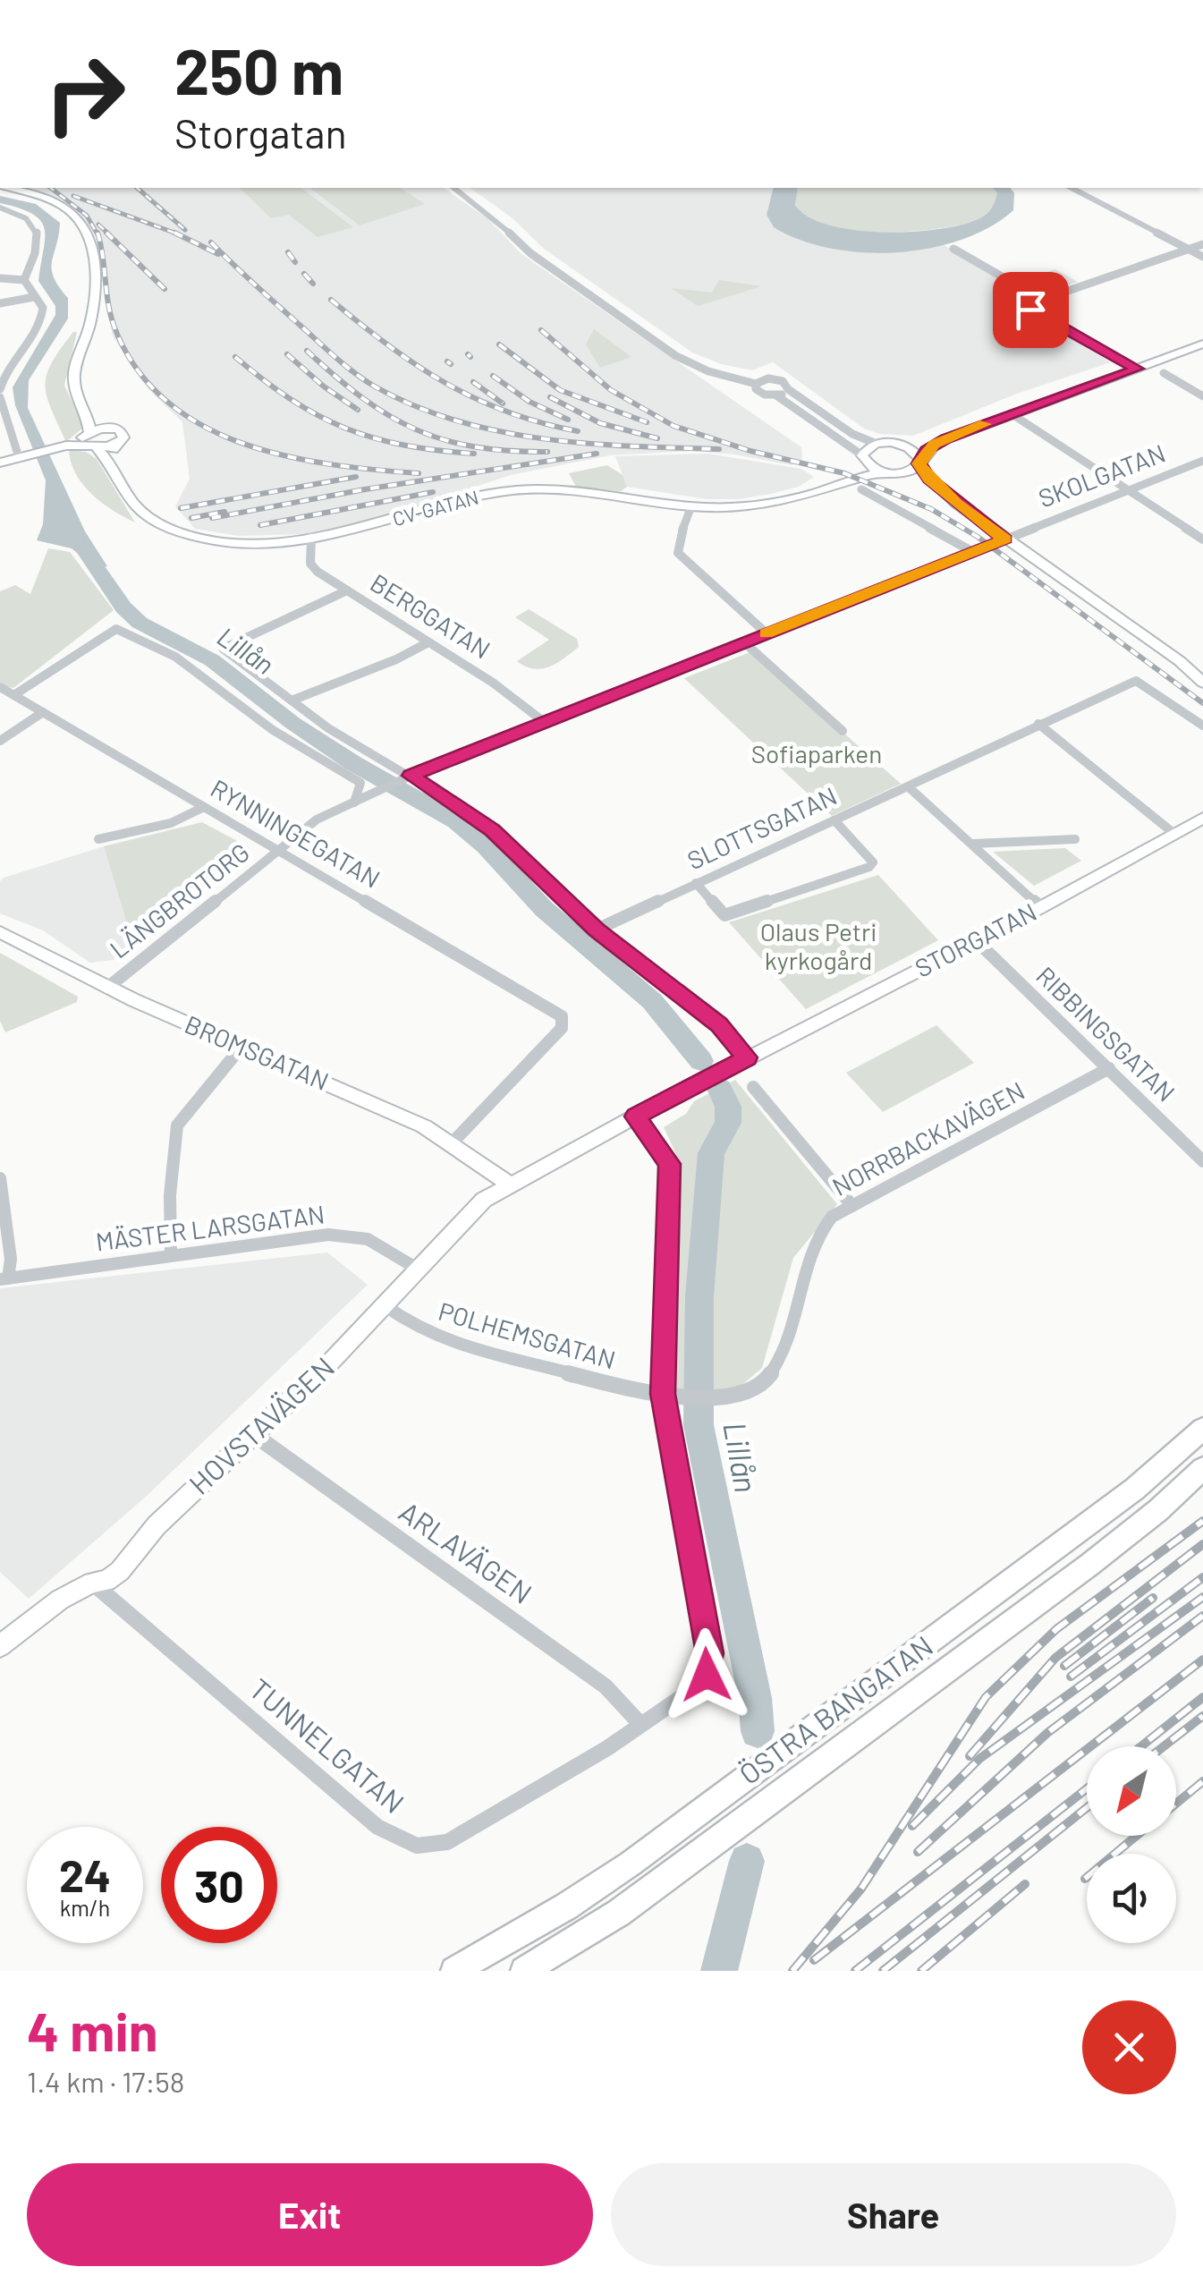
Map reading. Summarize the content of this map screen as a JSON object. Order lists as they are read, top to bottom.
{
  "streets": {
    "main road": ["ÖSTRA BANGATAN"],
    "street": [
      "SKOLGATAN",
      "CV-GATAN",
      "BERGGATAN",
      "SLOTTSGATAN",
      "RYNNINGEGATAN",
      "LÄNGBROTORG",
      "STORGATAN",
      "RIBBINGSGATAN",
      "BROMSGATAN",
      "NORRBACKAVÄGEN",
      "MÄSTER LARSGATAN",
      "POLHEMSGATAN",
      "HOVSTAVÄGEN",
      "ARLAVÄGEN",
      "TUNNELGATAN"
    ]
  },
  "crossings": [
    ["SKOLGATAN", "BERGGATAN"],
    ["SKOLGATAN", "RYNNINGEGATAN"],
    ["SKOLGATAN", "LÄNGBROTORG"],
    ["CV-GATAN", "BERGGATAN"],
    ["RYNNINGEGATAN", "LÄNGBROTORG"],
    ["RYNNINGEGATAN", "BROMSGATAN"],
    ["LÄNGBROTORG", "BROMSGATAN"],
    ["STORGATAN", "RIBBINGSGATAN"],
    ["STORGATAN", "BROMSGATAN"],
    ["STORGATAN", "HOVSTAVÄGEN"],
    ["STORGATAN", "TUNNELGATAN"],
    ["RIBBINGSGATAN", "NORRBACKAVÄGEN"],
    ["BROMSGATAN", "HOVSTAVÄGEN"],
    ["NORRBACKAVÄGEN", "POLHEMSGATAN"],
    ["NORRBACKAVÄGEN", "TUNNELGATAN"],
    ["MÄSTER LARSGATAN", "HOVSTAVÄGEN"],
    ["POLHEMSGATAN", "HOVSTAVÄGEN"],
    ["POLHEMSGATAN", "TUNNELGATAN"],
    ["HOVSTAVÄGEN", "ARLAVÄGEN"],
    ["HOVSTAVÄGEN", "TUNNELGATAN"],
    ["ARLAVÄGEN", "TUNNELGATAN"]
  ],
  "water": ["Lillån"],
  "parks": ["Sofiaparken", "Olaus Petri kyrkogård"],
  "north": "bottom left",
  "page": {
    "turn": ["250 m", "Storgatan"],
    "speed": "24 km/h",
    "limit": "30",
    "heading": ["4 min", "1.4 km · 17:58"],
    "buttons": ["Exit", "Share"]
  }
}
